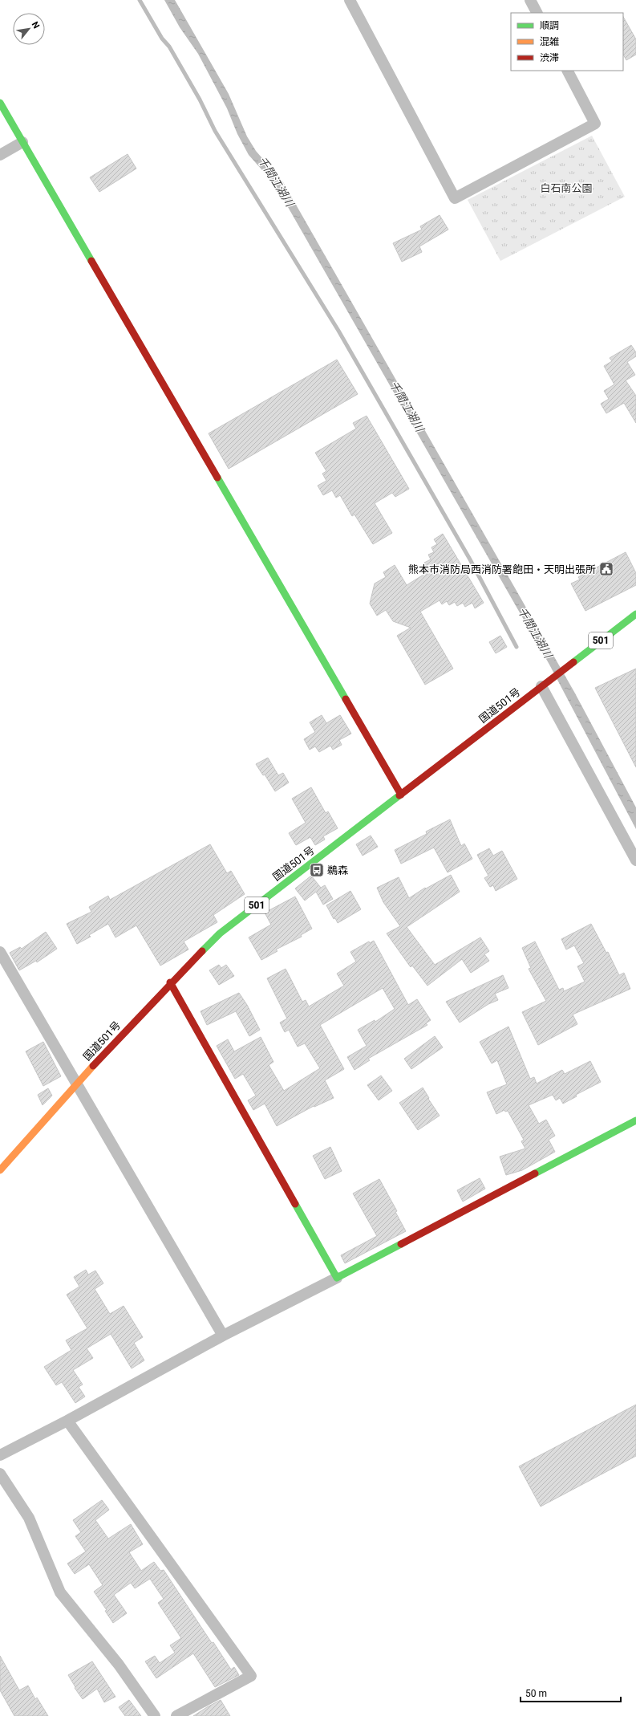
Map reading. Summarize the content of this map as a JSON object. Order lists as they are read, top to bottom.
{
  "streets": {
    "main road": ["501", "国道501号"]
  },
  "water": ["千間江湖川"],
  "parks": ["白石南公園"],
  "places": {
    "public building": ["熊本市消防局西消防署飽田・天明出張所"],
    "bus stop": ["鵜森"]
  },
  "legend": ["順調", "混雑", "渋滞"],
  "scale_bar": "50 m",
  "north": "top right"
}
